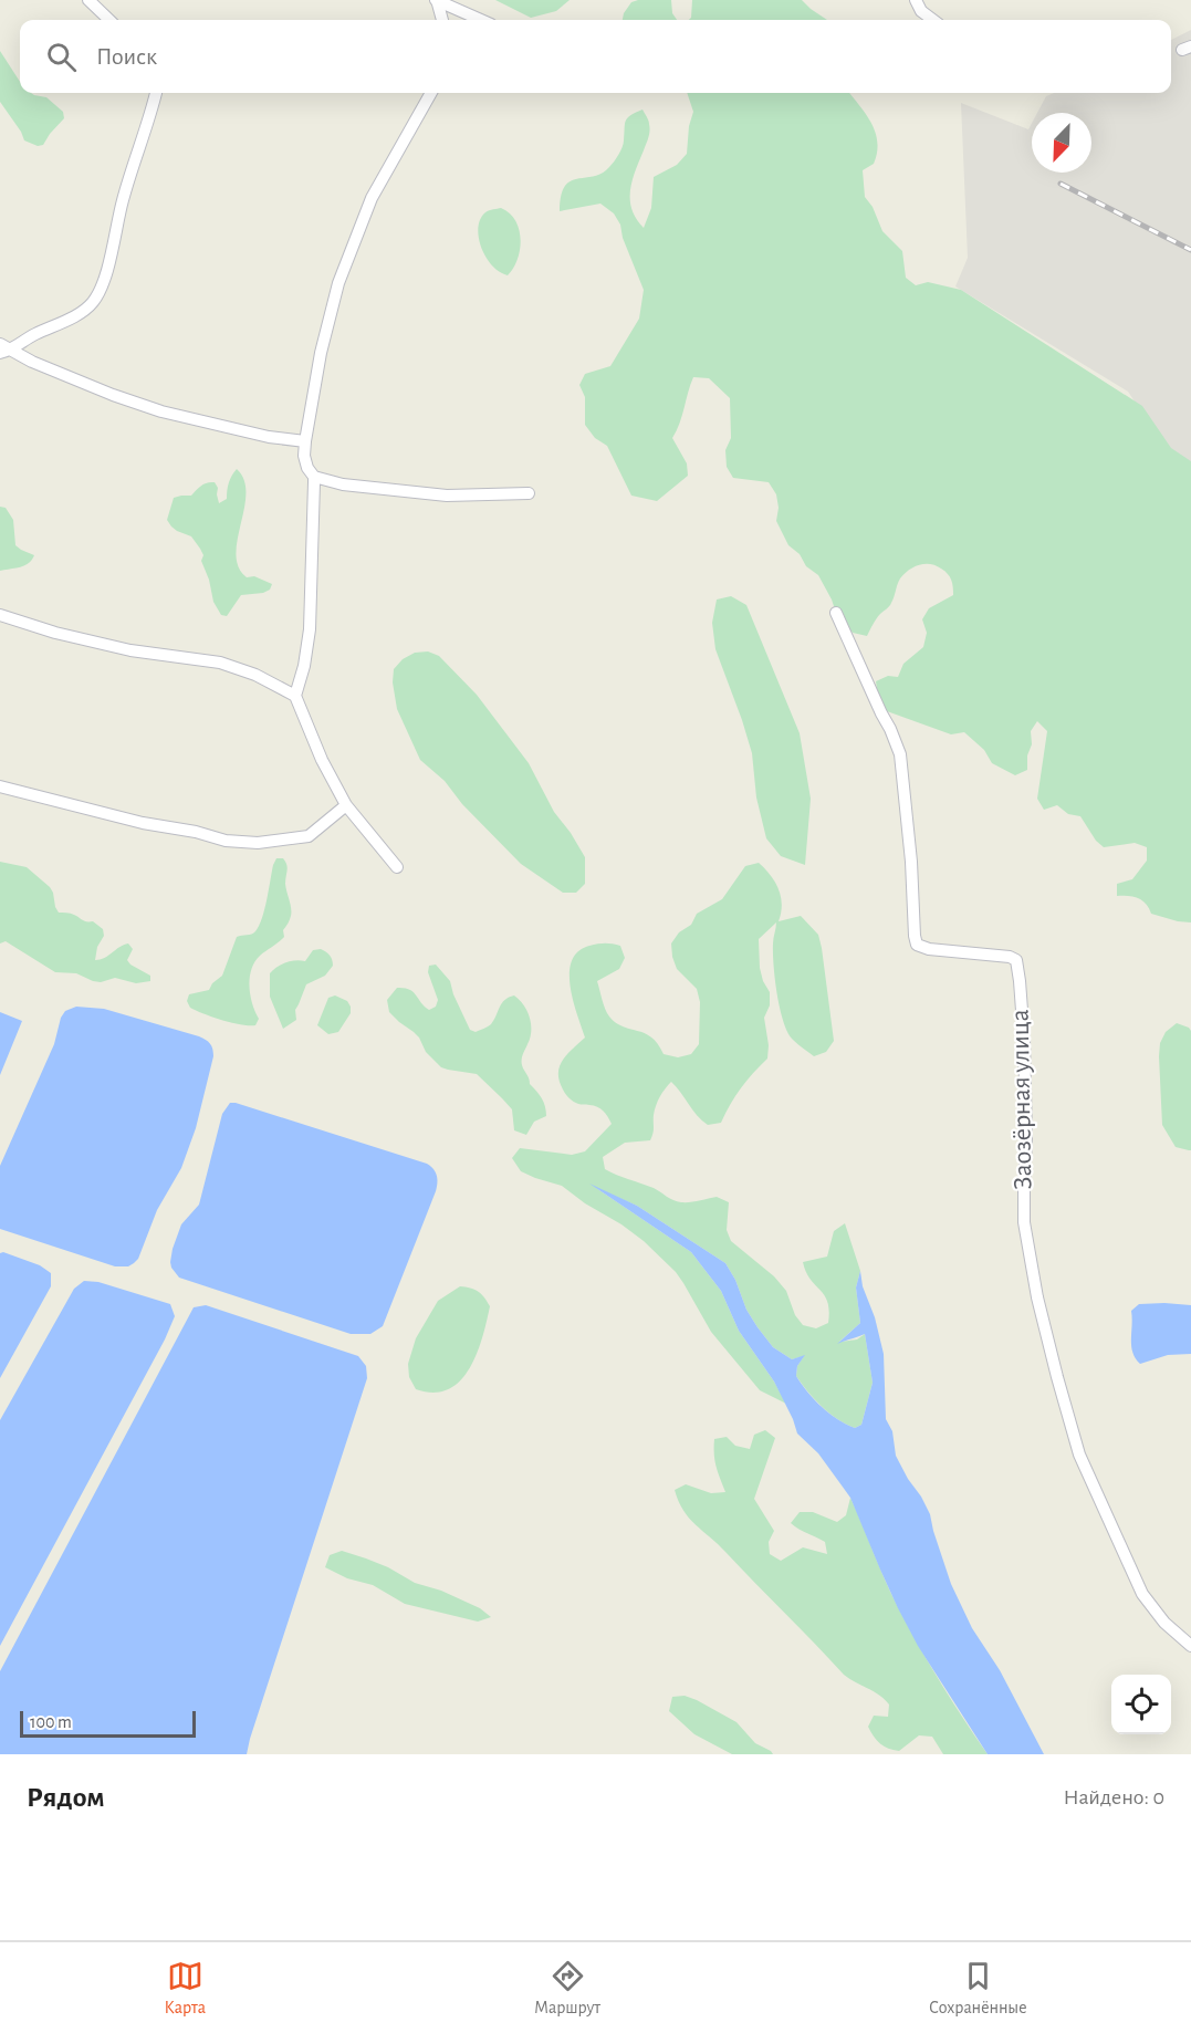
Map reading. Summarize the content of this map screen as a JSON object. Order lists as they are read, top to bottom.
{
  "streets": {
    "street": ["Заозёрная улица"]
  },
  "scale_bar": "100 m",
  "north": "bottom left",
  "page": {
    "search": "Поиск",
    "scale": "100 m",
    "heading": ["Рядом", "Найдено: 0"],
    "nav": ["Карта", "Маршрут", "Сохранённые"]
  }
}
